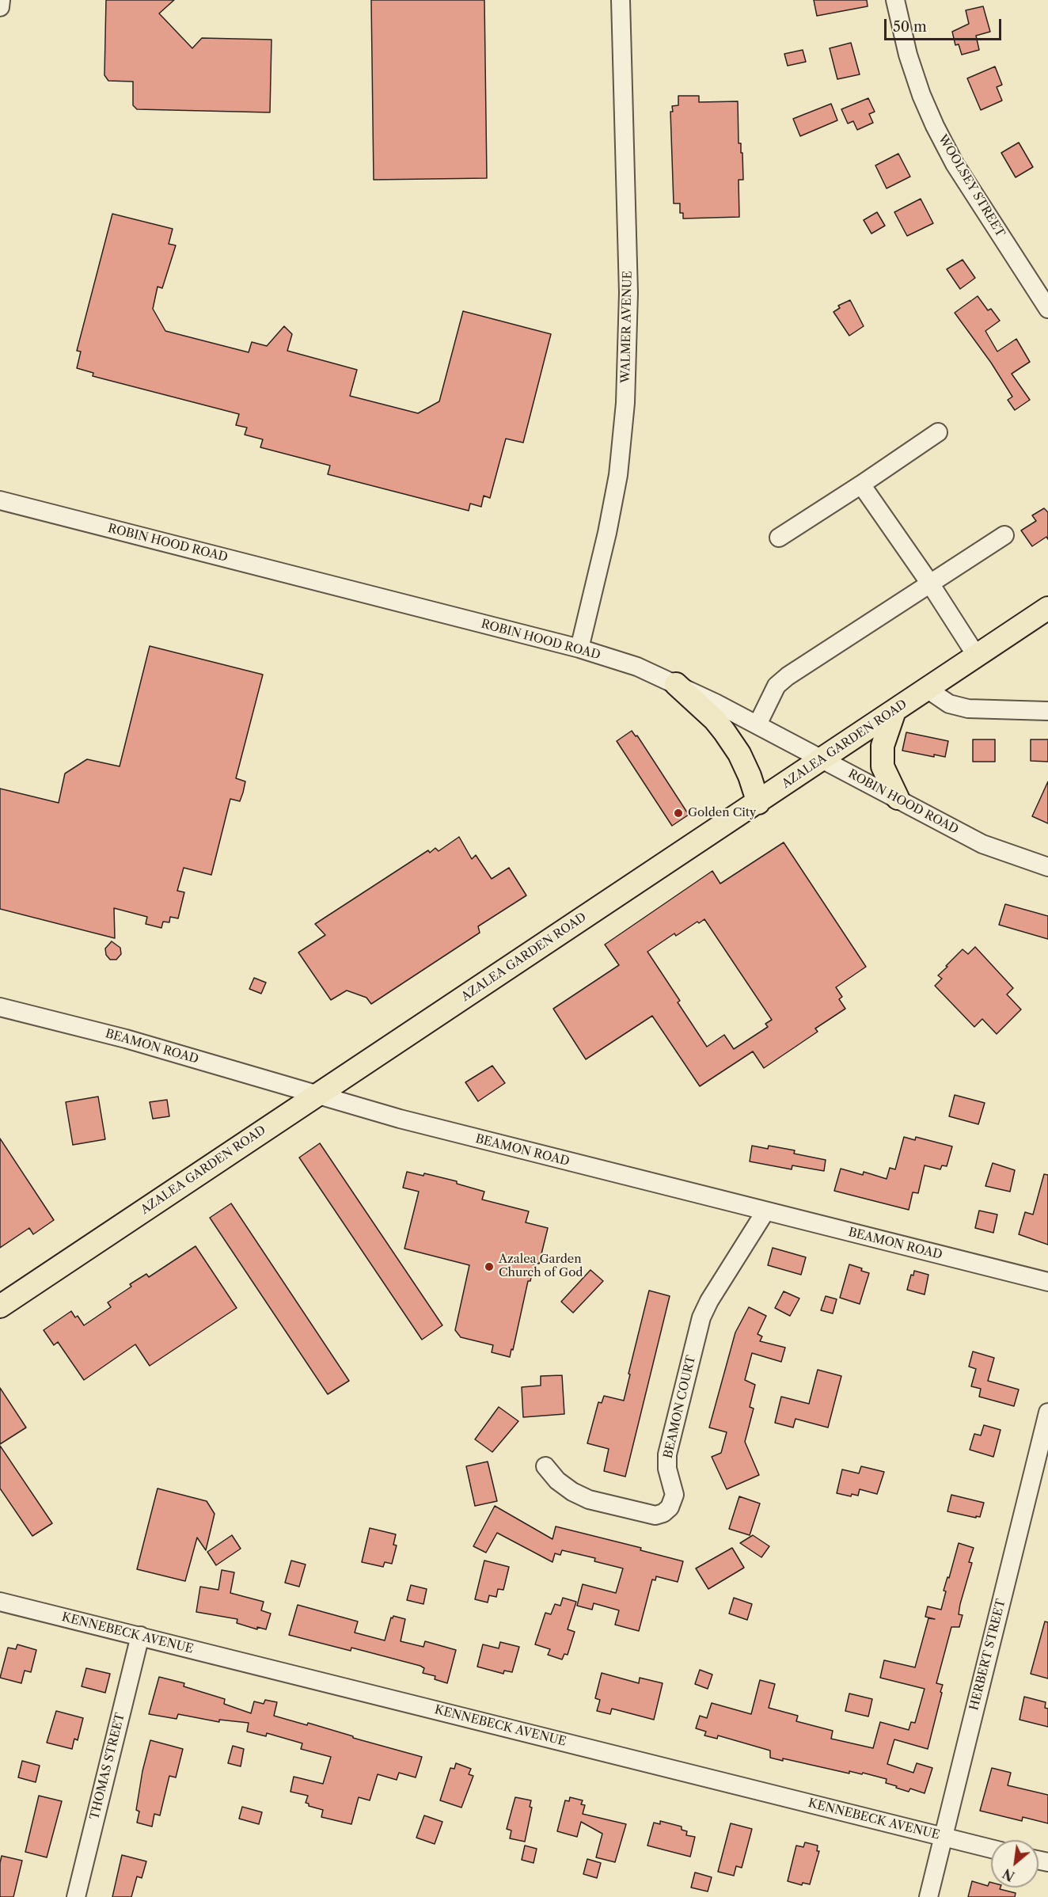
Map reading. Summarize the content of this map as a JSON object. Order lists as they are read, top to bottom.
{
  "streets": {
    "main road": ["AZALEA GARDEN ROAD"],
    "street": [
      "WOOLSEY STREET",
      "WALMER AVENUE",
      "ROBIN HOOD ROAD",
      "BEAMON ROAD",
      "BEAMON COURT",
      "KENNEBECK AVENUE",
      "HERBERT STREET",
      "THOMAS STREET"
    ]
  },
  "crossings": [
    ["WALMER AVENUE", "ROBIN HOOD ROAD"],
    ["ROBIN HOOD ROAD", "AZALEA GARDEN ROAD"],
    ["AZALEA GARDEN ROAD", "BEAMON ROAD"],
    ["BEAMON ROAD", "BEAMON COURT"],
    ["KENNEBECK AVENUE", "HERBERT STREET"],
    ["KENNEBECK AVENUE", "THOMAS STREET"]
  ],
  "places": ["Golden City", "Azalea Garden Church of God"],
  "scale_bar": "50 m",
  "north": "bottom left"
}
